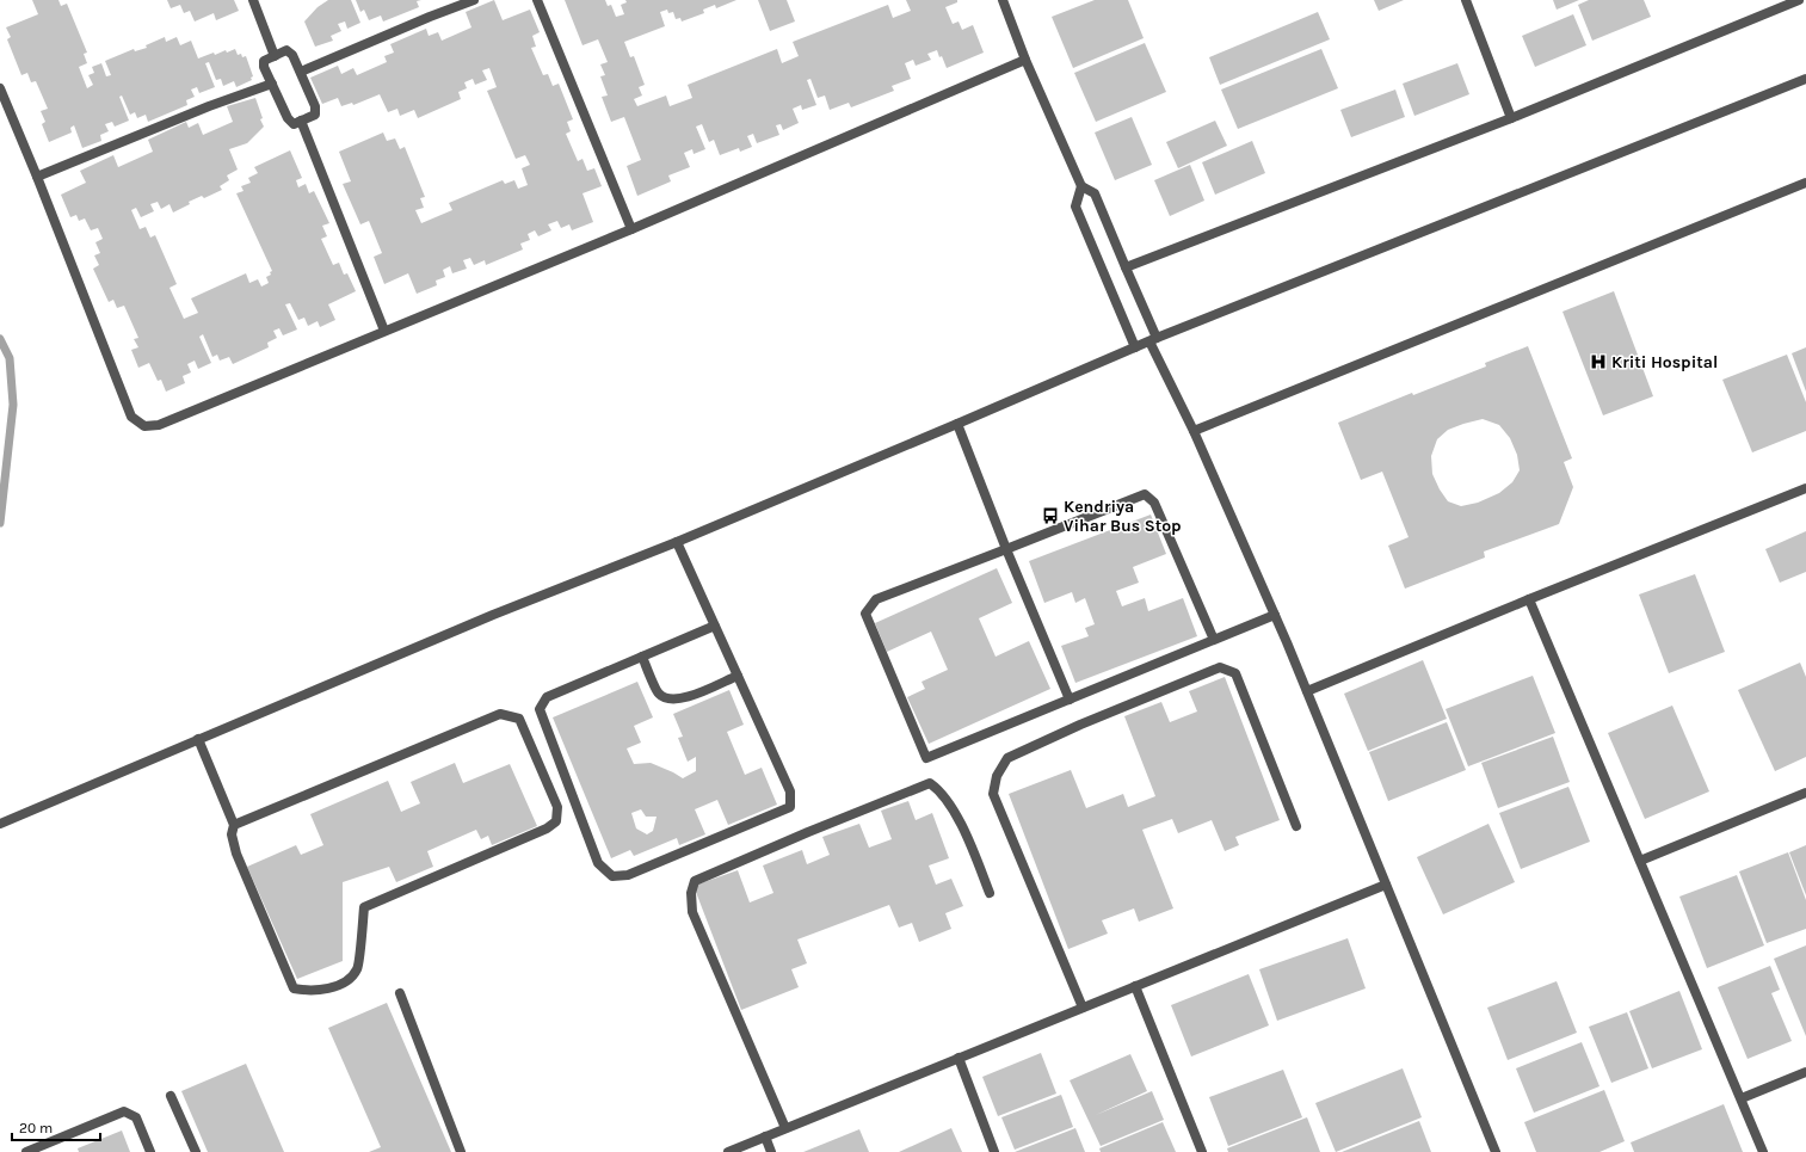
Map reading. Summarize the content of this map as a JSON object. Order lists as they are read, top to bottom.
{
  "places": {
    "hospital": ["Kriti Hospital"],
    "bus stop": ["Kendriya Vihar Bus Stop"]
  },
  "scale_bar": "20 m"
}
